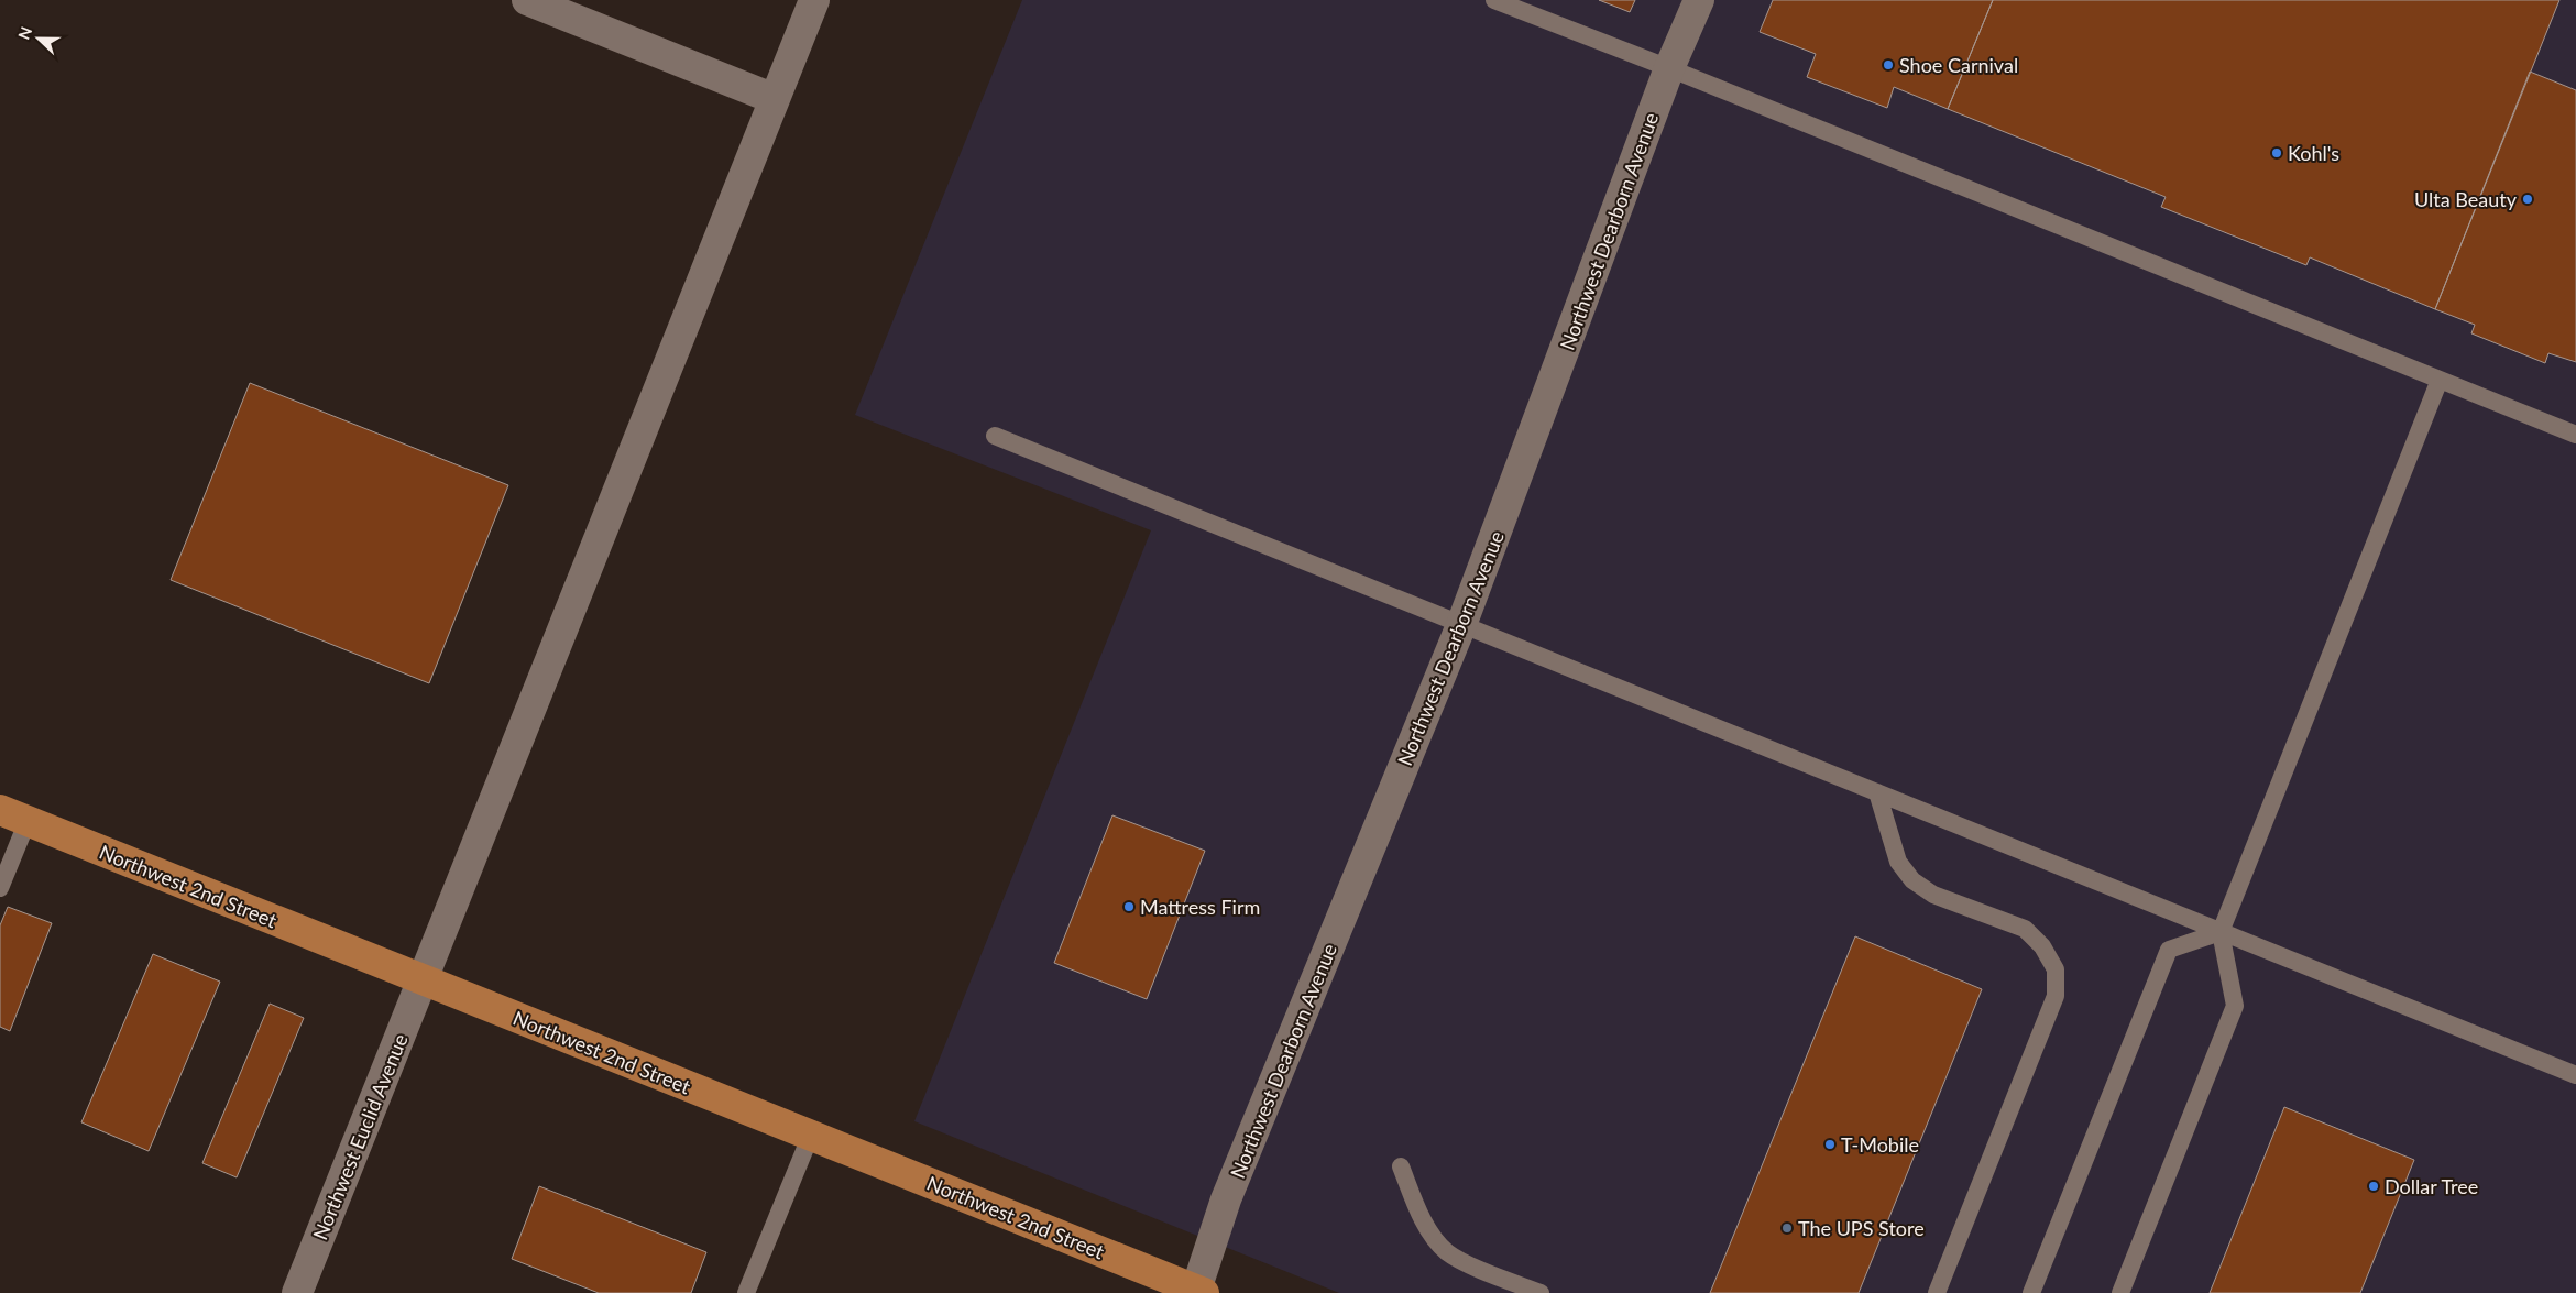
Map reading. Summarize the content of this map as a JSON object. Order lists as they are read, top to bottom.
{
  "streets": {
    "main road": ["Northwest 2nd Street"],
    "street": ["Northwest Dearborn Avenue", "Northwest Euclid Avenue"]
  },
  "crossings": [
    ["Northwest Dearborn Avenue", "Northwest 2nd Street"],
    ["Northwest 2nd Street", "Northwest Euclid Avenue"]
  ],
  "places": [
    "Shoe Carnival",
    "Kohl's",
    "Ulta Beauty",
    "Mattress Firm",
    "T-Mobile",
    "Dollar Tree",
    "The UPS Store"
  ],
  "north": "left"
}
